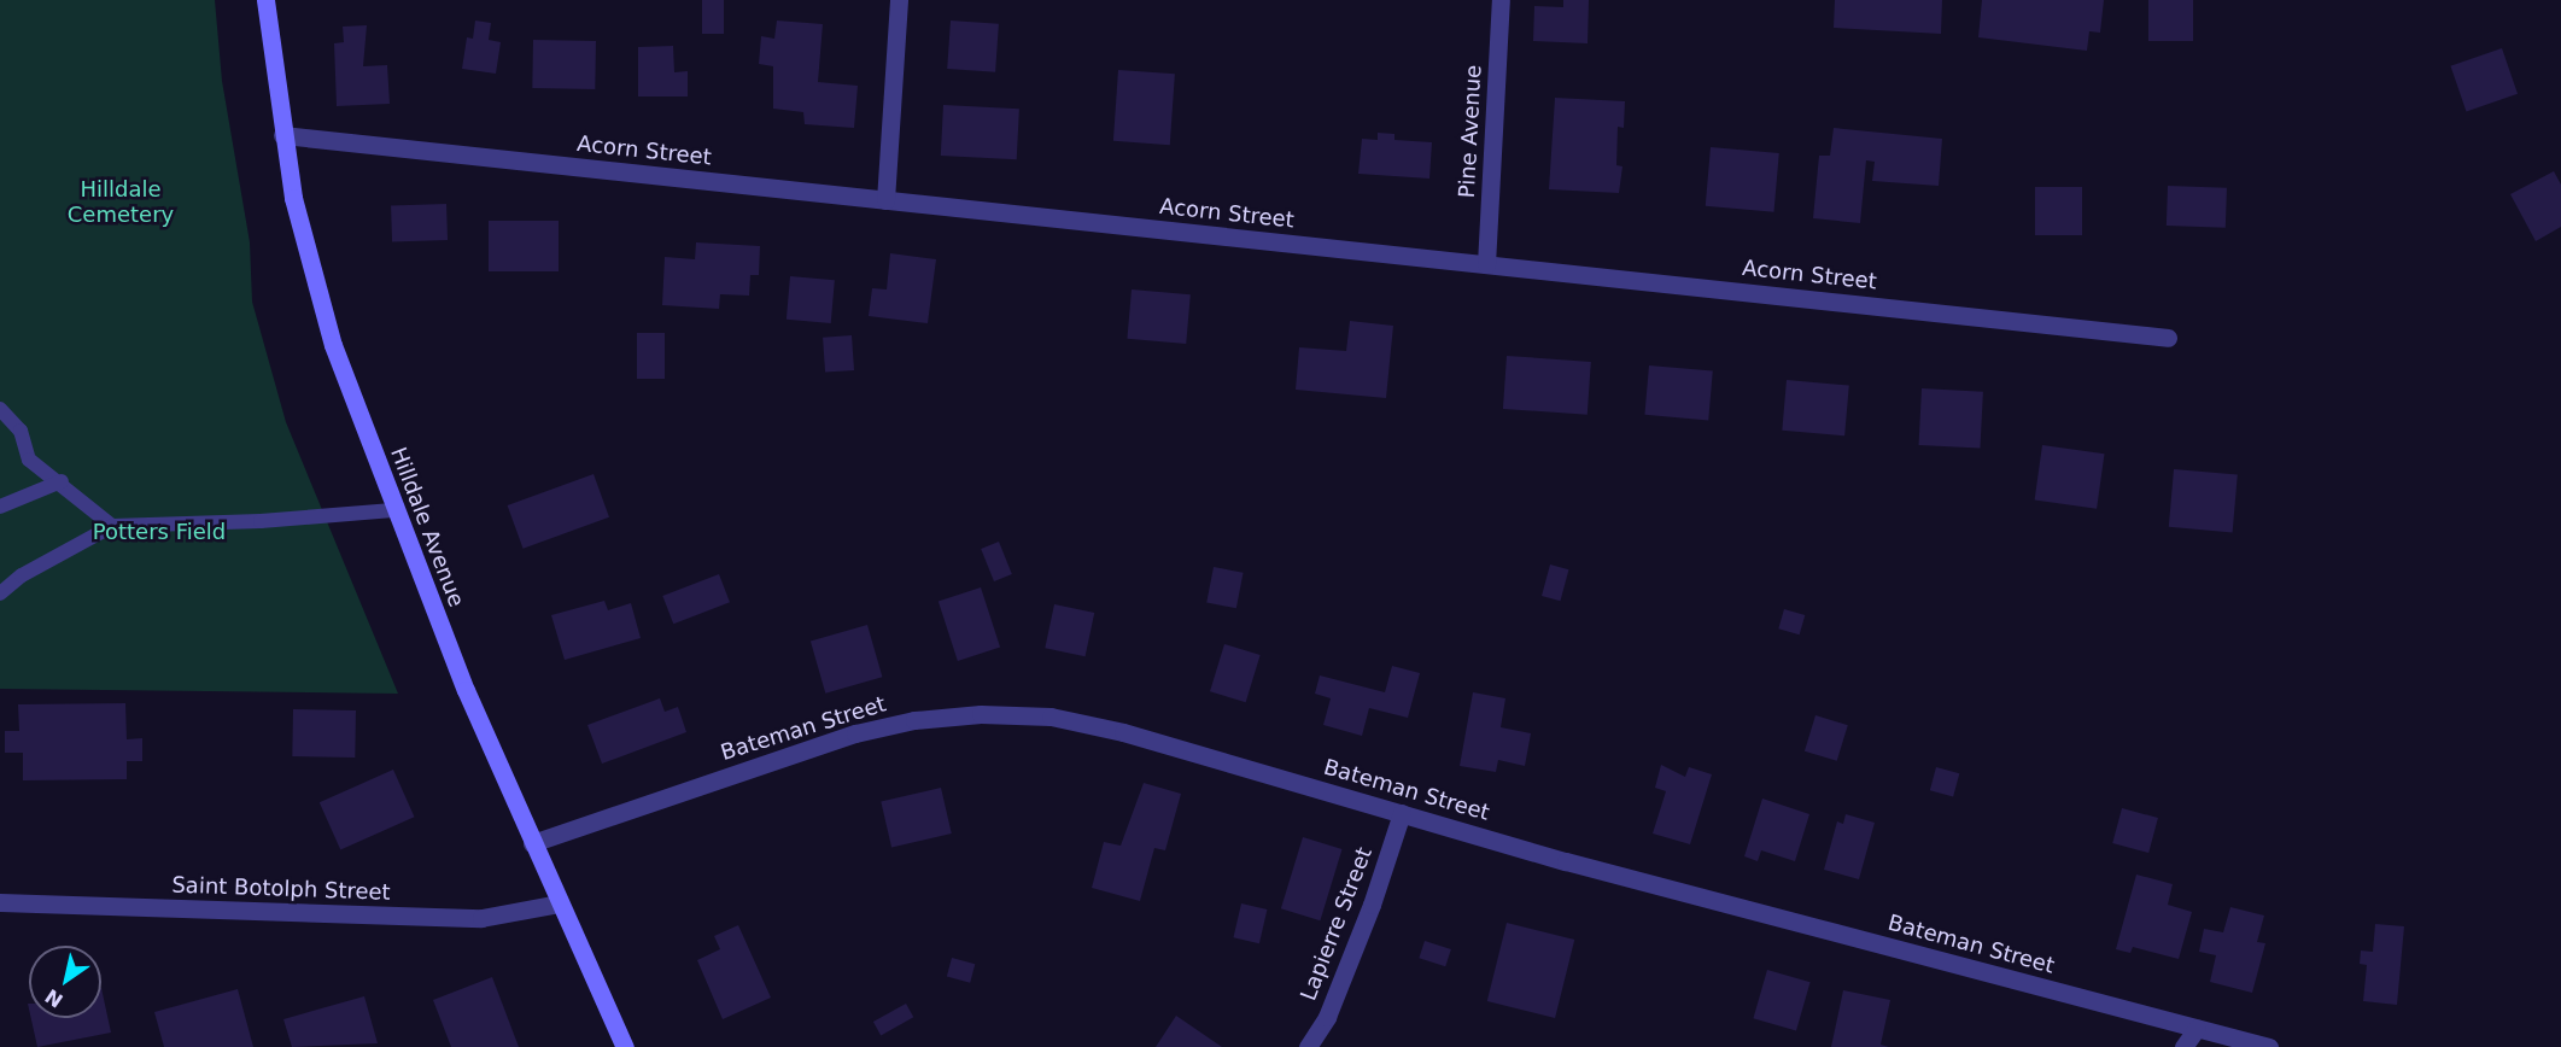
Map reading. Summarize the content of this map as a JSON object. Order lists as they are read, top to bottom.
{
  "streets": {
    "main road": ["Hilldale Avenue"],
    "street": [
      "Pine Avenue",
      "Acorn Street",
      "Bateman Street",
      "Saint Botolph Street",
      "Lapierre Street"
    ]
  },
  "crossings": [
    ["Pine Avenue", "Acorn Street"],
    ["Acorn Street", "Hilldale Avenue"],
    ["Hilldale Avenue", "Bateman Street"],
    ["Hilldale Avenue", "Saint Botolph Street"],
    ["Bateman Street", "Lapierre Street"]
  ],
  "parks": ["Hilldale Cemetery", "Potters Field"],
  "north": "bottom left"
}
